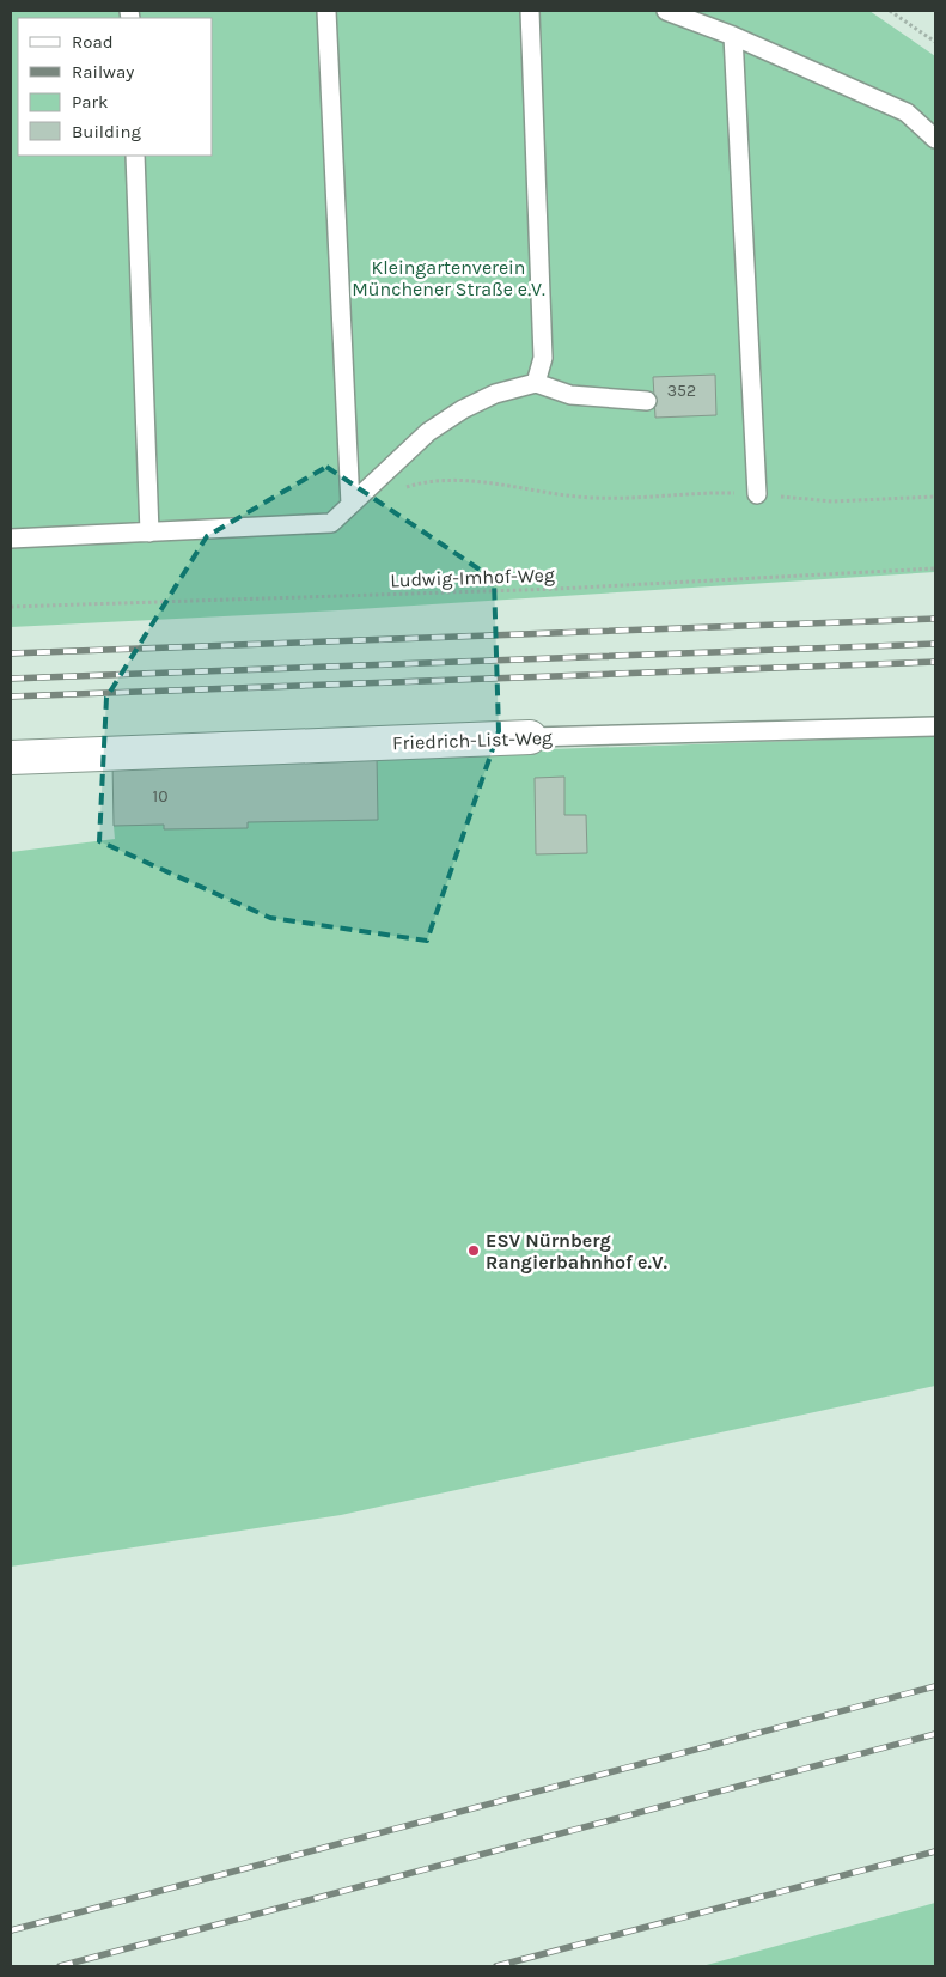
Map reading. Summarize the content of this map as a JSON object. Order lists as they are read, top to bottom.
{
  "streets": {
    "street": ["Friedrich-List-Weg"],
    "path": ["Ludwig-Imhof-Weg"]
  },
  "parks": ["Kleingartenverein Münchener Straße e.V."],
  "places": ["ESV Nürnberg Rangierbahnhof e.V."],
  "house_numbers": ["352", "10"],
  "legend": [
    "Road",
    "Railway",
    "Park",
    "Building"
  ]
}
